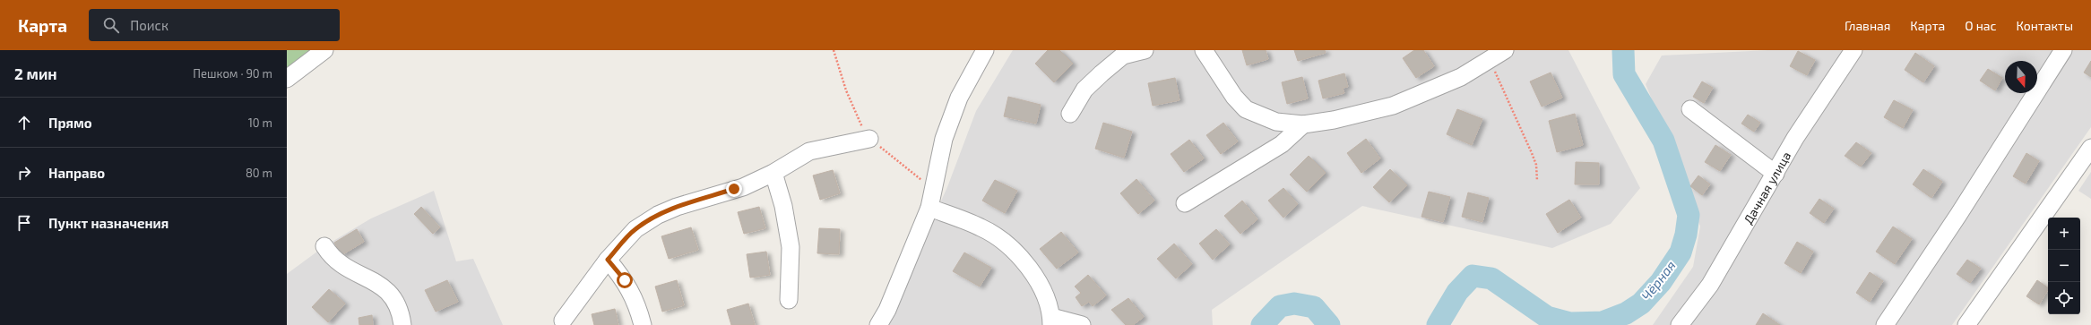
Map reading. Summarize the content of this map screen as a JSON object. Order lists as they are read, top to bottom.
{
  "streets": {
    "street": ["Дачная улица"]
  },
  "water": ["Чёрная"],
  "north": "bottom",
  "page": {
    "header": "Карта",
    "search": "Поиск",
    "nav": [
      "Главная",
      "Карта",
      "О нас",
      "Контакты"
    ],
    "heading": ["2 мин", "Пешком · 90 m"],
    "list": [
      ["Прямо", "10 m"],
      ["Направо", "80 m"],
      "Пункт назначения"
    ],
    "map_buttons": ["+", "−"]
  }
}
